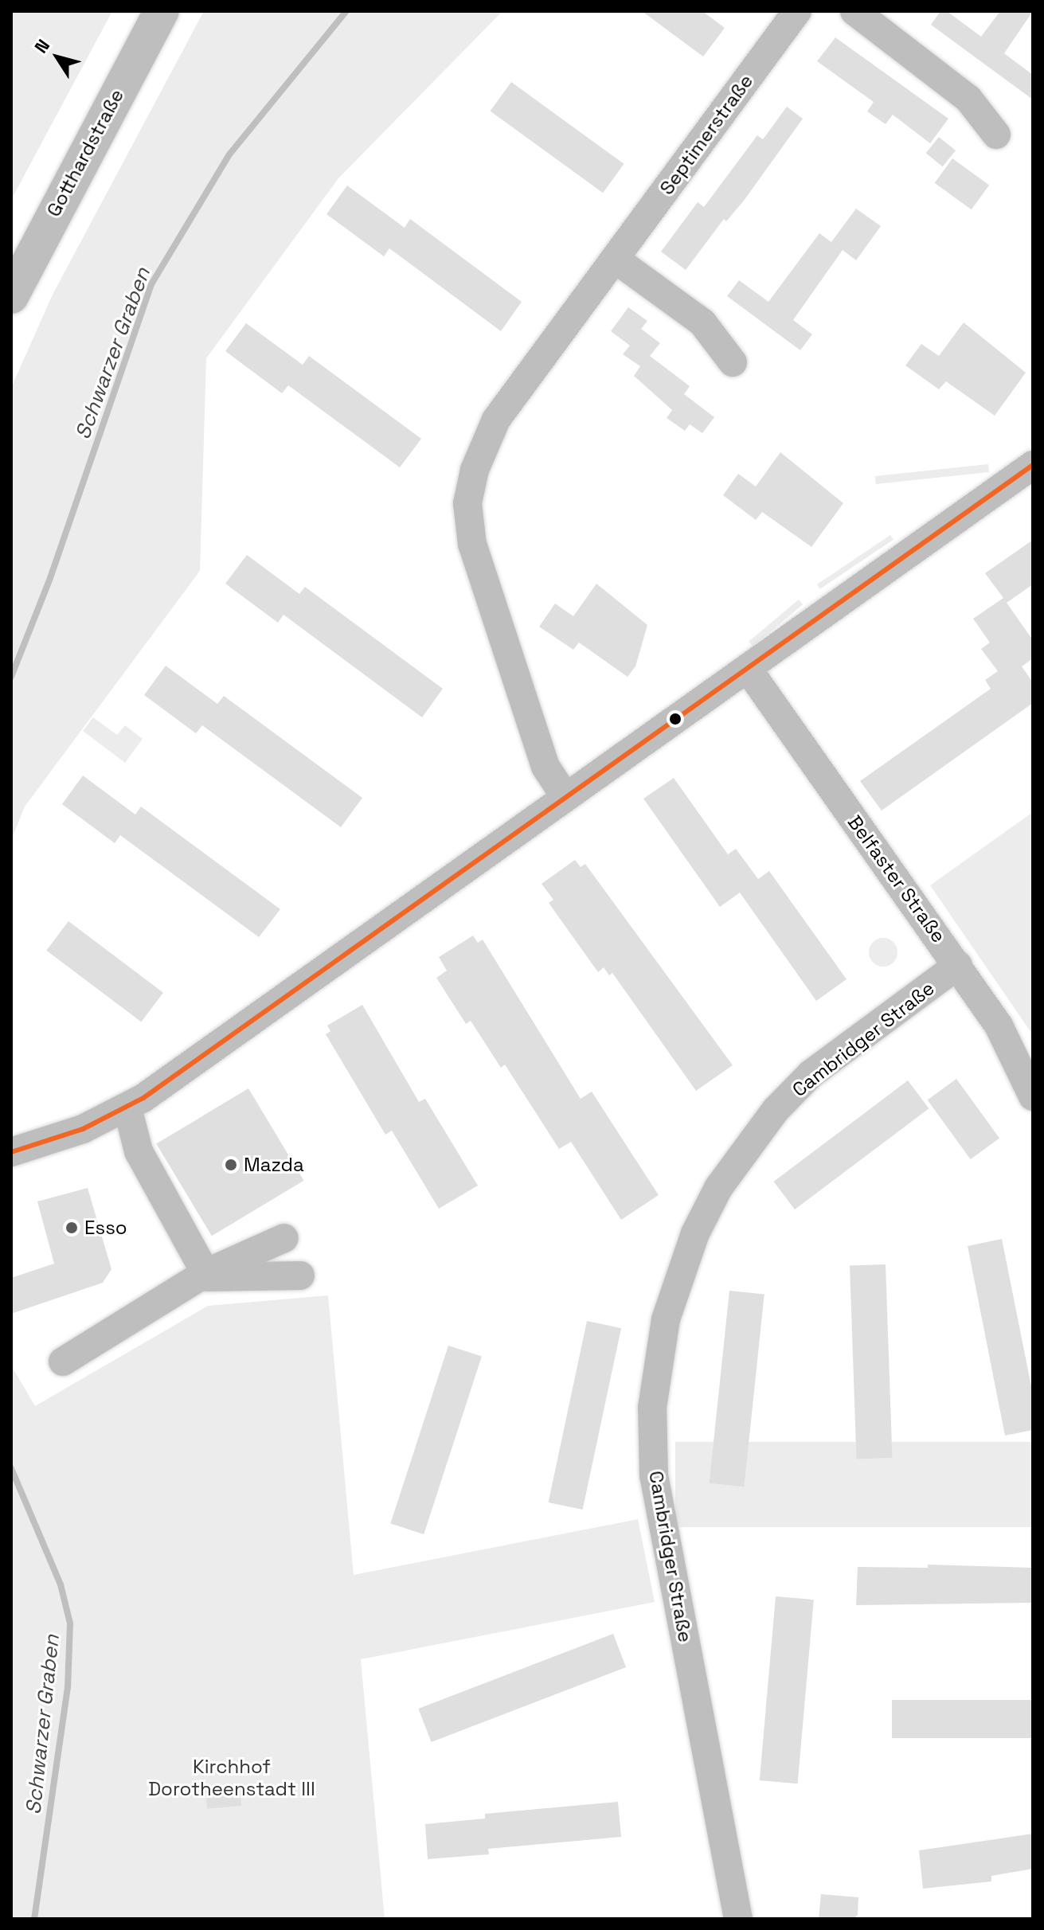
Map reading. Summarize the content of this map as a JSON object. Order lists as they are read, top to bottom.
{
  "streets": {
    "main road": ["Gotthardstraße"],
    "street": ["Septimerstraße", "Belfaster Straße", "Cambridger Straße"]
  },
  "crossings": [
    ["Belfaster Straße", "Cambridger Straße"]
  ],
  "water": ["Schwarzer Graben"],
  "parks": ["Kirchhof Dorotheenstadt III"],
  "places": ["Mazda", "Esso"],
  "north": "top left"
}
